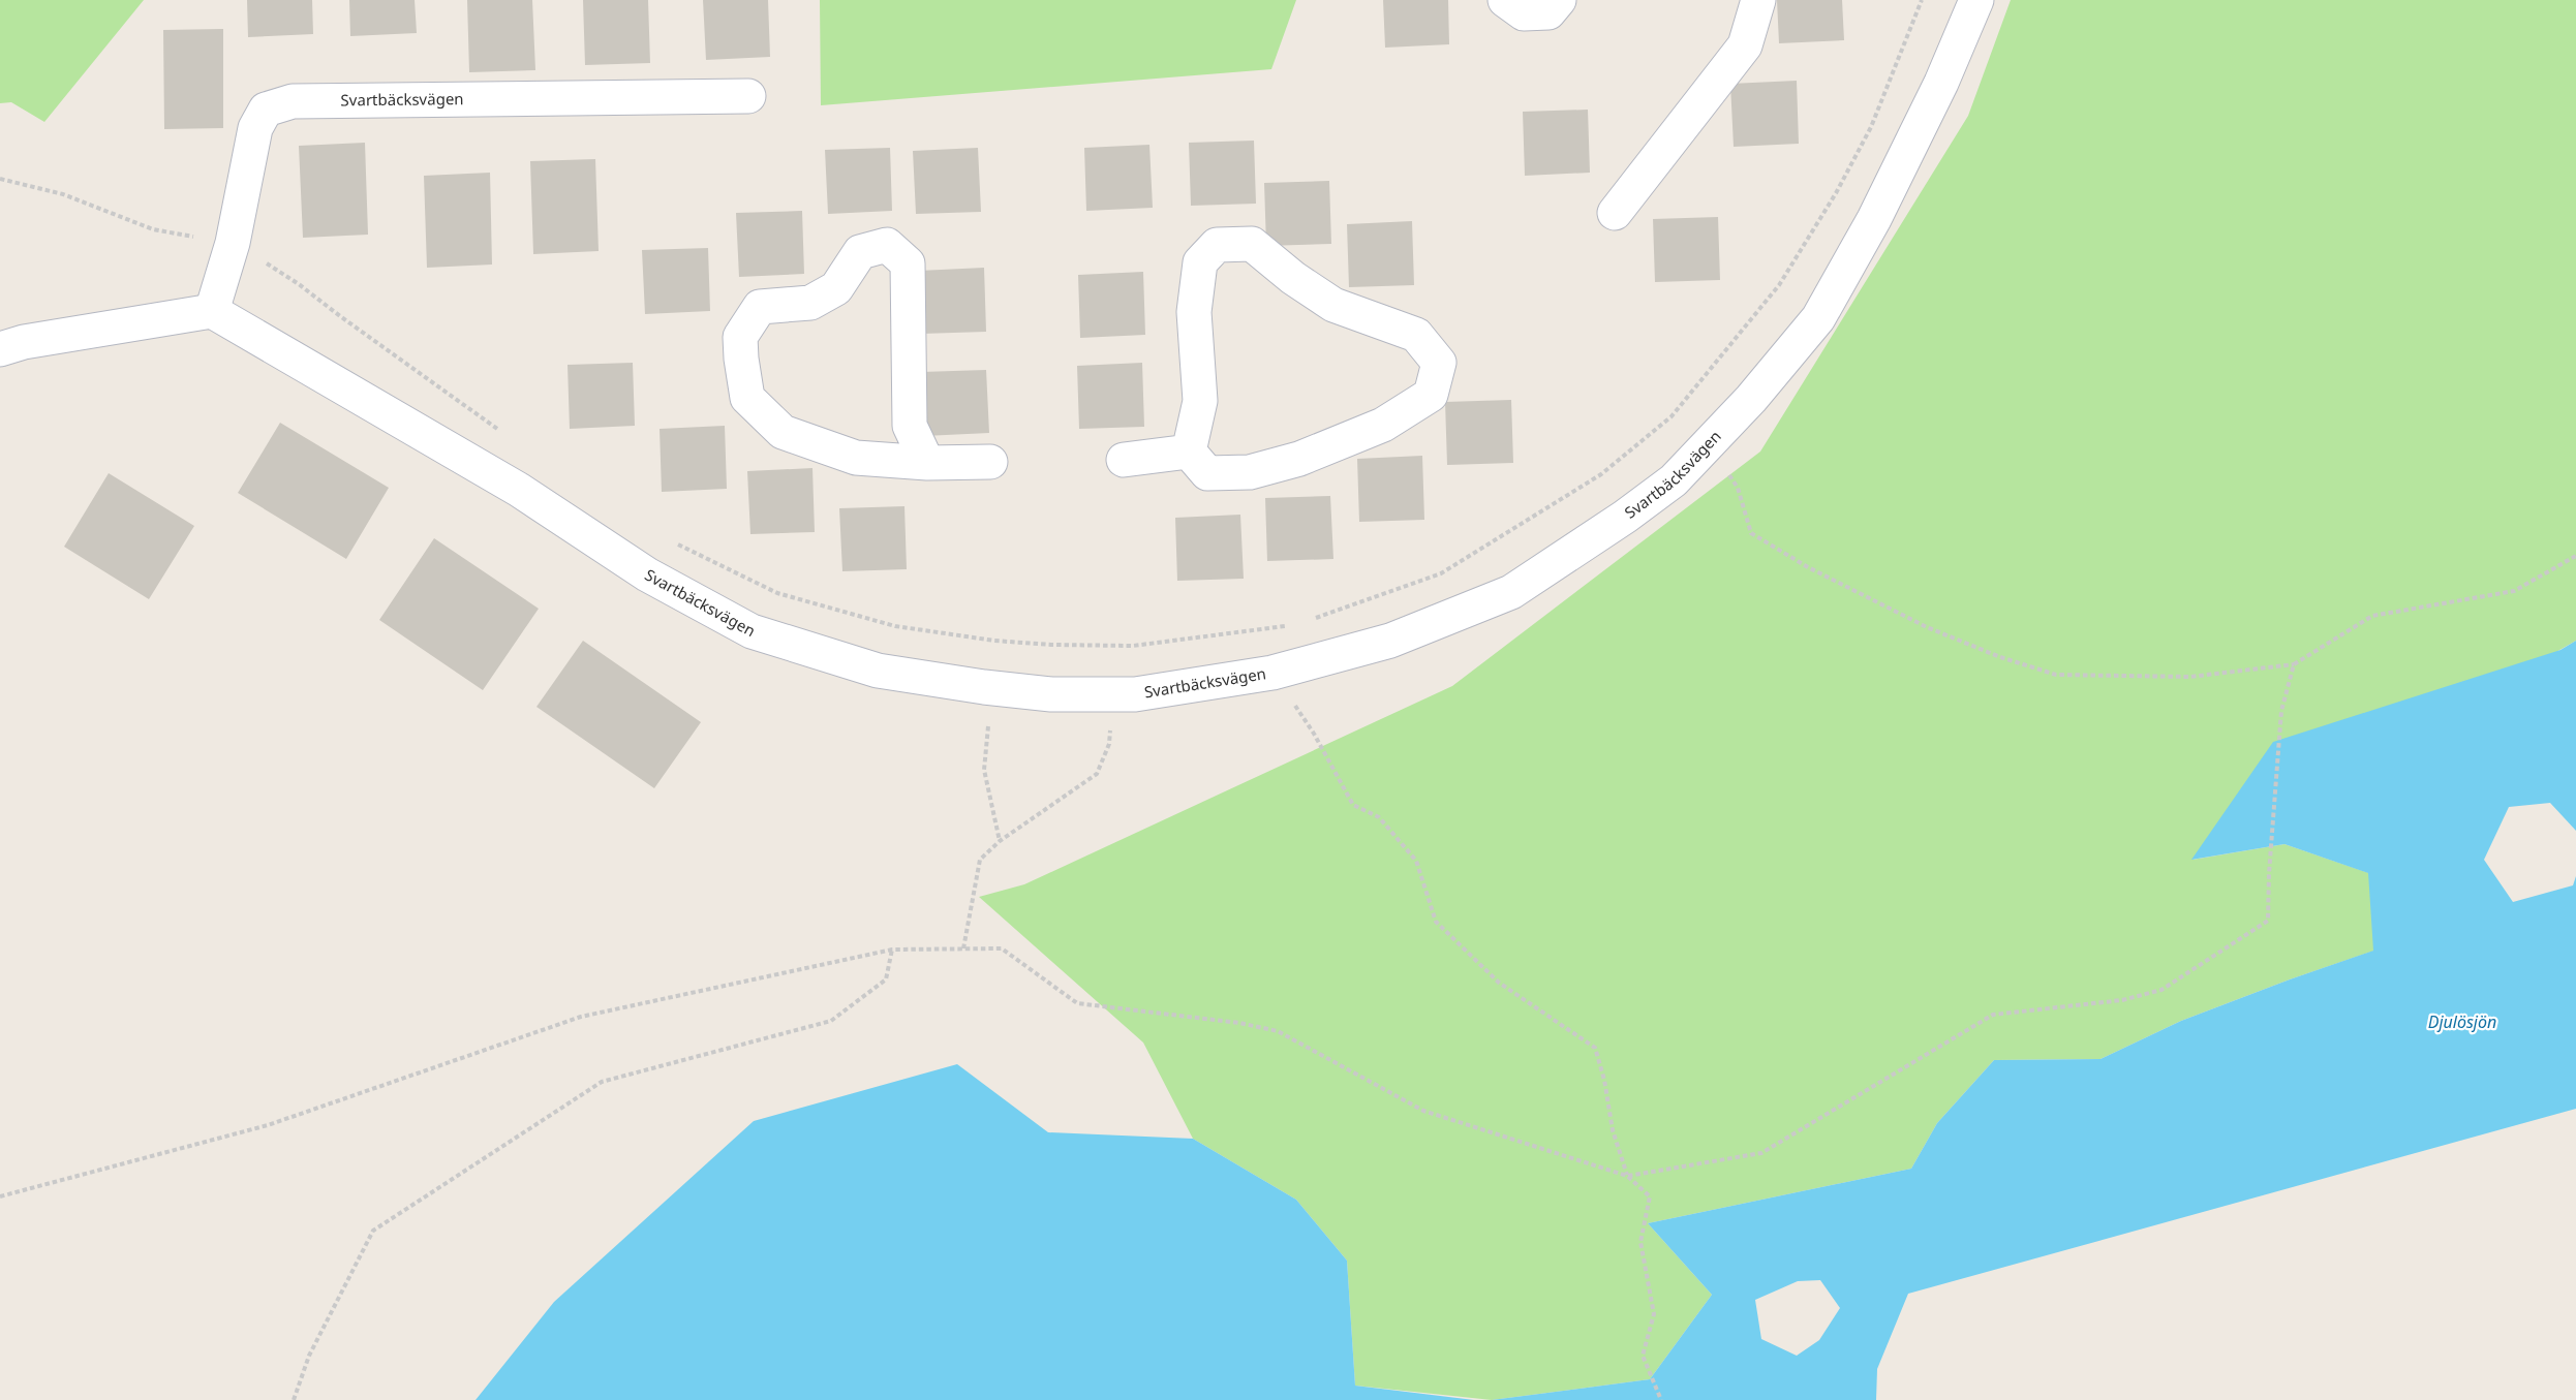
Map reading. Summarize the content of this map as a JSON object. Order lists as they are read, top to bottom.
{
  "streets": {
    "street": ["Svartbäcksvägen"]
  },
  "water": ["Djulösjön"]
}
